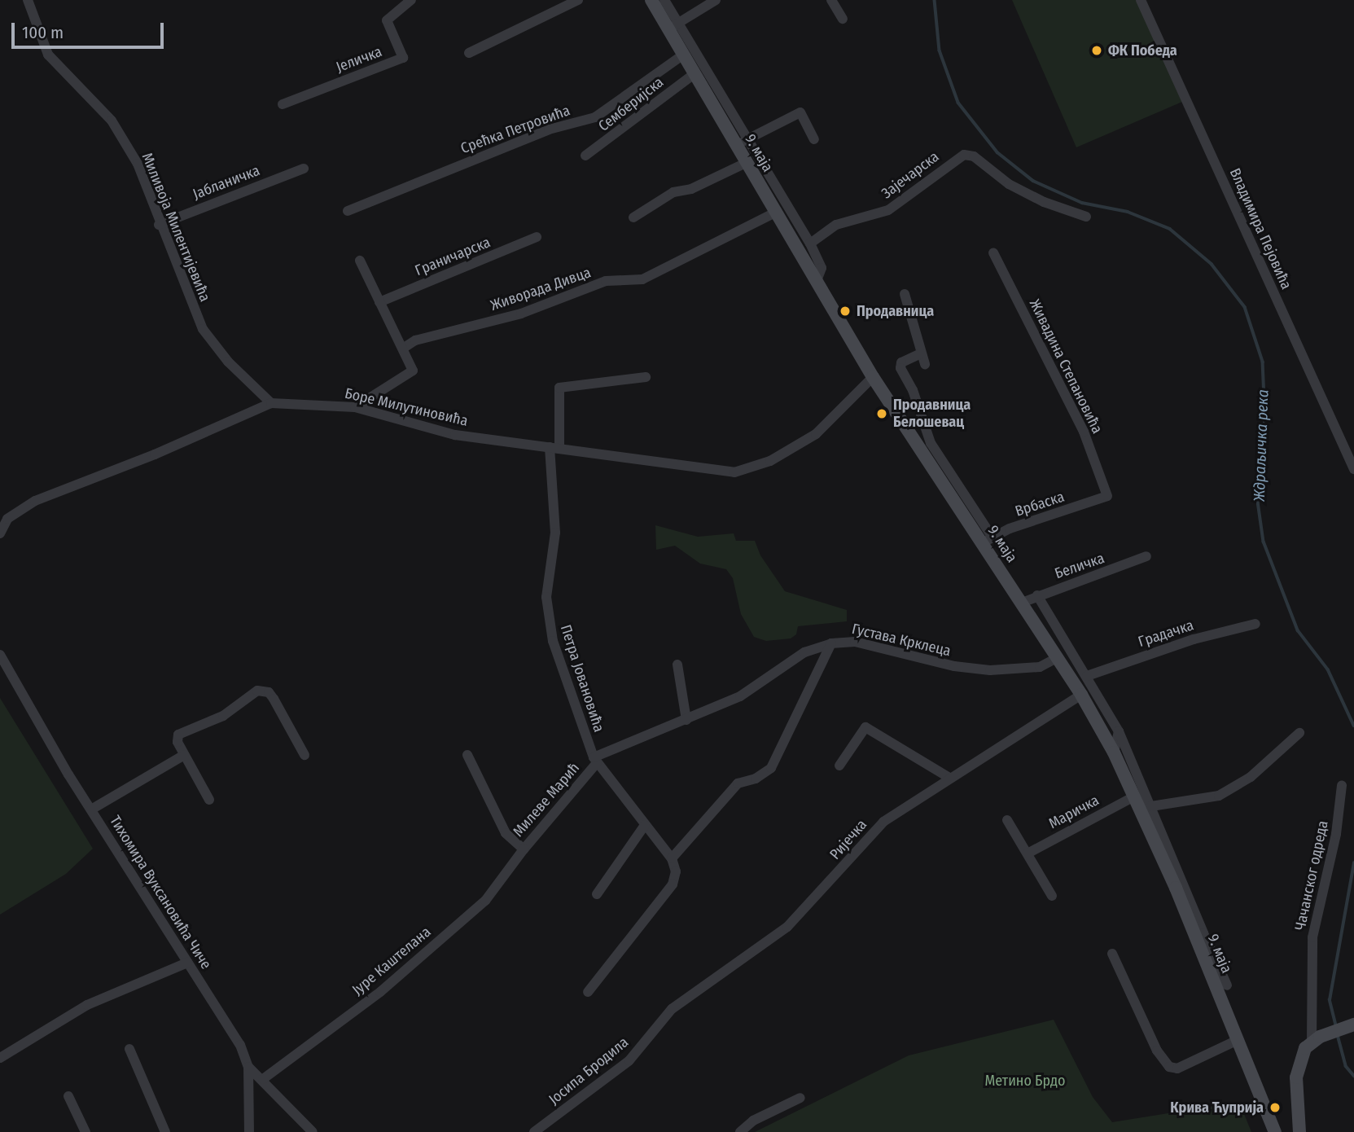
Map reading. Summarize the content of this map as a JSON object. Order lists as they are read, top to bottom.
{
  "streets": {
    "main road": ["9. маја"],
    "street": [
      "Јеличка",
      "Семберијска",
      "Срећка Петровића",
      "Зајечарска",
      "Јабланичка",
      "Миливоја Милентијевића",
      "Владимира Пејовића",
      "Граничарска",
      "Живорада Дивца",
      "Живадина Степановића",
      "Боре Милутиновића",
      "Врбаска",
      "Беличка",
      "Градачка",
      "Густава Крклеца",
      "Петра Јовановића",
      "Милеве Марић",
      "Маричка",
      "Ријечка",
      "Чачанског одреда",
      "Тихомира Вуксановића Чиче",
      "Јуре Каштелана",
      "Јосипа Бродила"
    ]
  },
  "crossings": [
    ["Семберијска", "9. маја"],
    ["Срећка Петровића", "9. маја"],
    ["9. маја", "Живорада Дивца"],
    ["9. маја", "Боре Милутиновића"],
    ["9. маја", "Врбаска"],
    ["9. маја", "Беличка"],
    ["9. маја", "Густава Крклеца"],
    ["9. маја", "Маричка"],
    ["9. маја", "Ријечка"],
    ["Јабланичка", "Миливоја Милентијевића"],
    ["Миливоја Милентијевића", "Боре Милутиновића"],
    ["Живадина Степановића", "Врбаска"],
    ["Боре Милутиновића", "Петра Јовановића"],
    ["Густава Крклеца", "Петра Јовановића"],
    ["Густава Крклеца", "Милеве Марић"],
    ["Петра Јовановића", "Милеве Марић"],
    ["Милеве Марић", "Јуре Каштелана"],
    ["Ријечка", "Јосипа Бродила"],
    ["Тихомира Вуксановића Чиче", "Јуре Каштелана"]
  ],
  "water": ["Ждраљичка река"],
  "parks": ["Метино Брдо"],
  "places": [
    "ФК Победа",
    "Продавница",
    "Продавница Белошевац",
    "Крива Ћуприја"
  ],
  "scale_bar": "100 m"
}
